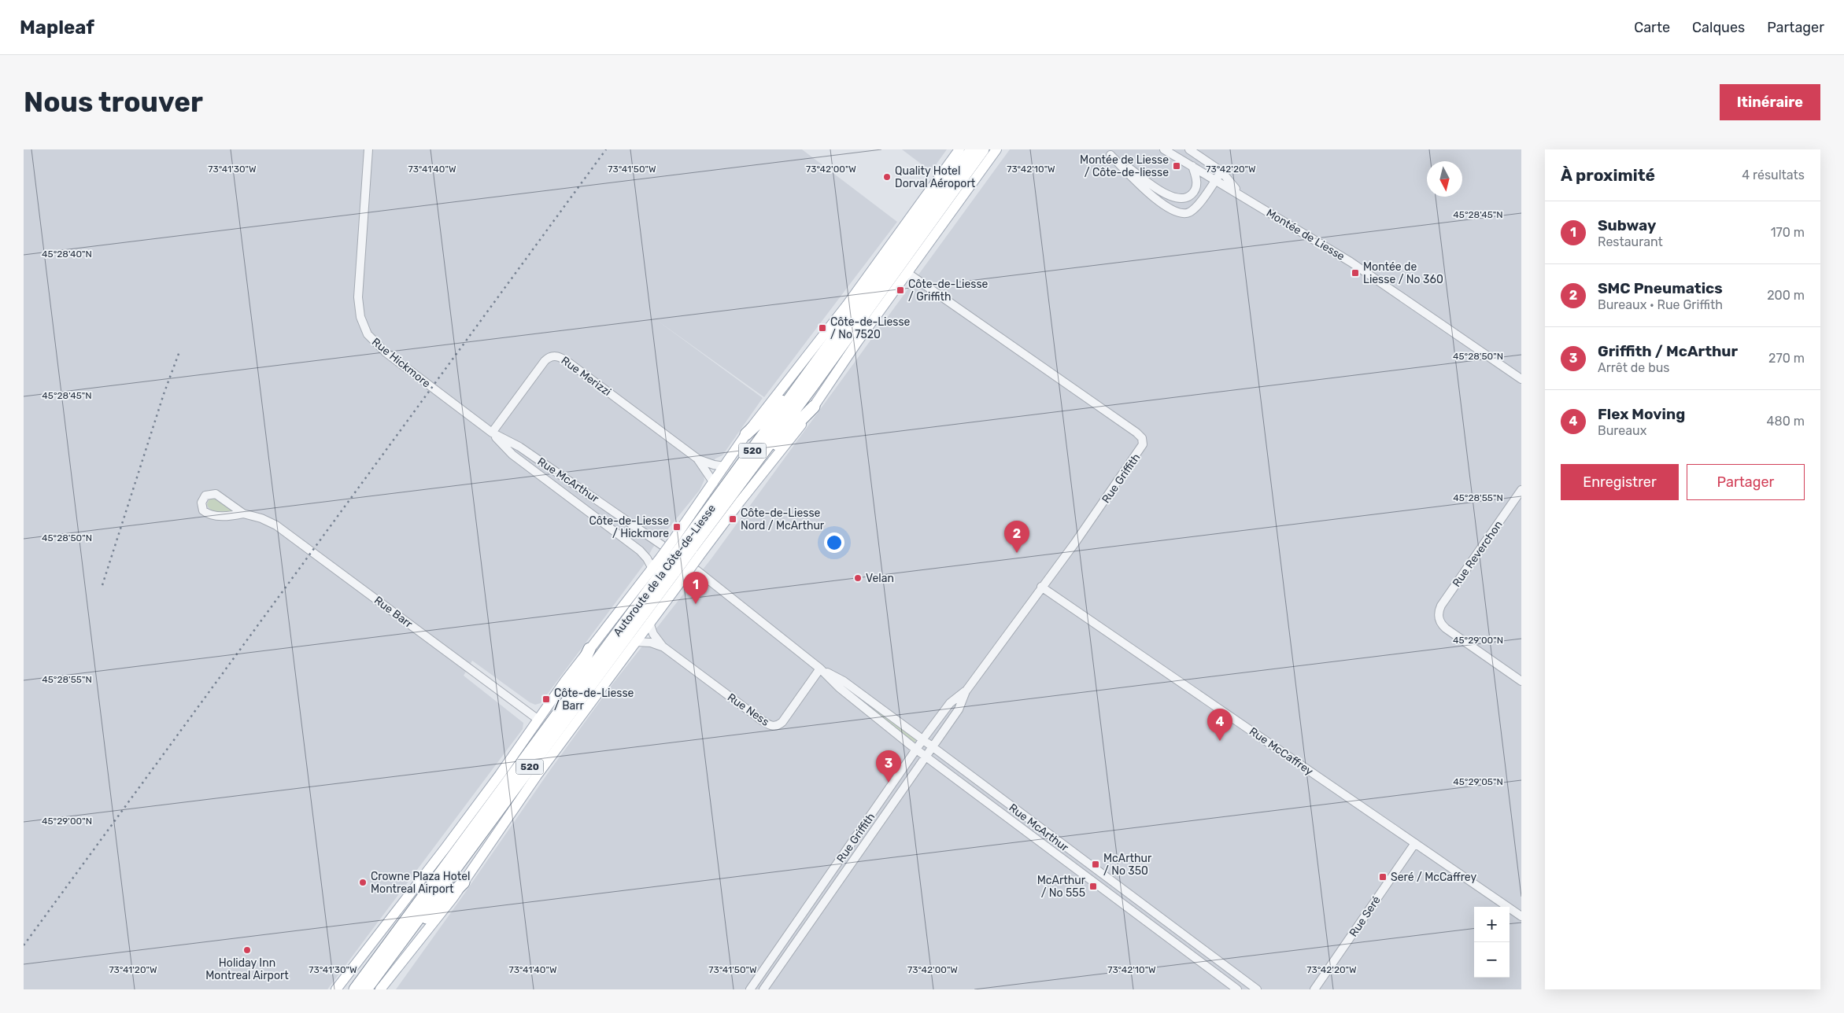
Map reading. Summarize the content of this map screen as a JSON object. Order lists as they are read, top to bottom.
{
  "streets": {
    "highway": ["520", "Autoroute de la Côte-de-Liesse"],
    "street": [
      "Montée de Liesse",
      "Rue Hickmore",
      "Rue Merizzi",
      "Rue Griffith",
      "Rue McArthur",
      "Rue Reverchon",
      "Rue Barr",
      "Rue Ness",
      "Rue McCaffrey",
      "Rue Seré"
    ]
  },
  "crossings": [
    ["Rue Hickmore", "Rue Merizzi"],
    ["Rue Hickmore", "Rue McArthur"],
    ["Rue Merizzi", "Rue McArthur"],
    ["Rue Griffith", "Rue McArthur"],
    ["Rue Griffith", "Rue McCaffrey"],
    ["Rue McArthur", "Rue Ness"],
    ["Rue McCaffrey", "Rue Seré"]
  ],
  "places": {
    "transit": [
      "Montée de Liesse / Côte-de-liesse",
      "Montée de Liesse / No 360",
      "Côte-de-Liesse / Griffith",
      "Côte-de-Liesse / No 7520",
      "Côte-de-Liesse Nord / McArthur",
      "Côte-de-Liesse / Hickmore",
      "Côte-de-Liesse / Barr",
      "McArthur / No 350",
      "Seré / McCaffrey",
      "McArthur / No 555"
    ],
    "other": [
      "Quality Hotel Dorval Aéroport",
      "Velan",
      "Crowne Plaza Hotel Montreal Airport",
      "Holiday Inn Montreal Airport"
    ]
  },
  "north": "bottom",
  "page": {
    "header": "Mapleaf",
    "nav": ["Carte", "Calques", "Partager"],
    "buttons": [
      "Itinéraire",
      ["Enregistrer", "Partager"]
    ],
    "title": "Nous trouver",
    "heading": ["À proximité", "4 résultats"],
    "list": [
      {
        "mark": "1",
        "name": "Subway",
        "note": "Restaurant",
        "value": "170 m"
      },
      {
        "mark": "2",
        "name": "SMC Pneumatics",
        "note": "Bureaux · Rue Griffith",
        "value": "200 m"
      },
      {
        "mark": "3",
        "name": "Griffith / McArthur",
        "note": "Arrêt de bus",
        "value": "270 m"
      },
      {
        "mark": "4",
        "name": "Flex Moving",
        "note": "Bureaux",
        "value": "480 m"
      }
    ],
    "pins": [
      "2",
      "1",
      "4",
      "3"
    ],
    "map_buttons": ["+", "−"]
  },
  "coordinates": [
    "73°41'30\"W",
    "73°41'40\"W",
    "73°41'50\"W",
    "73°42'00\"W",
    "73°42'10\"W",
    "73°42'20\"W",
    "45°28'45\"N",
    "45°28'40\"N",
    "45°28'50\"N",
    "45°28'55\"N",
    "45°29'00\"N",
    "45°29'05\"N",
    "73°41'20\"W"
  ]
}
